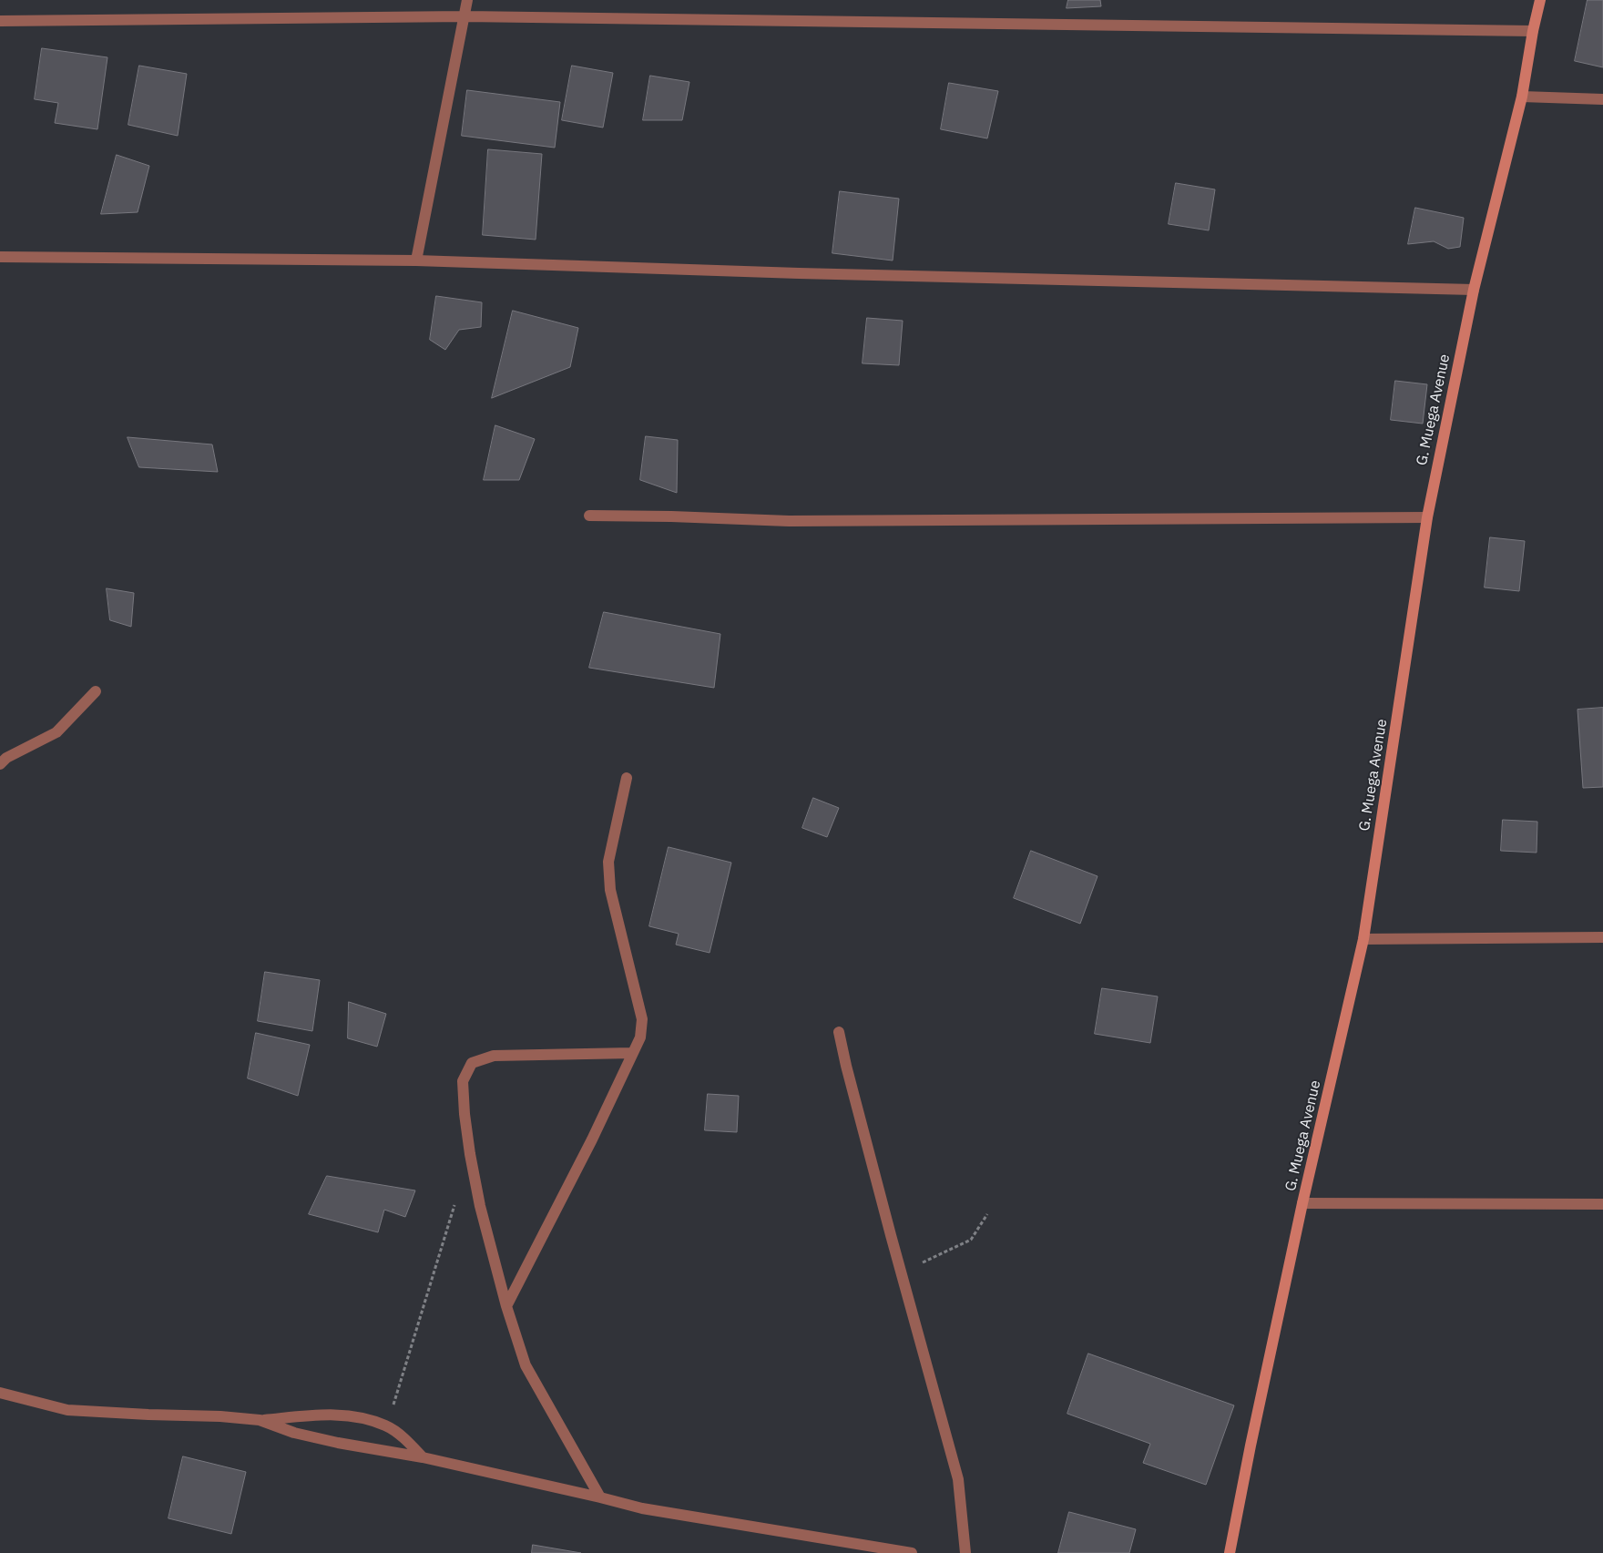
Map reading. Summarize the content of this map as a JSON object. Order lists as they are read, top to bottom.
{
  "streets": {
    "street": ["G. Muega Avenue"]
  }
}
